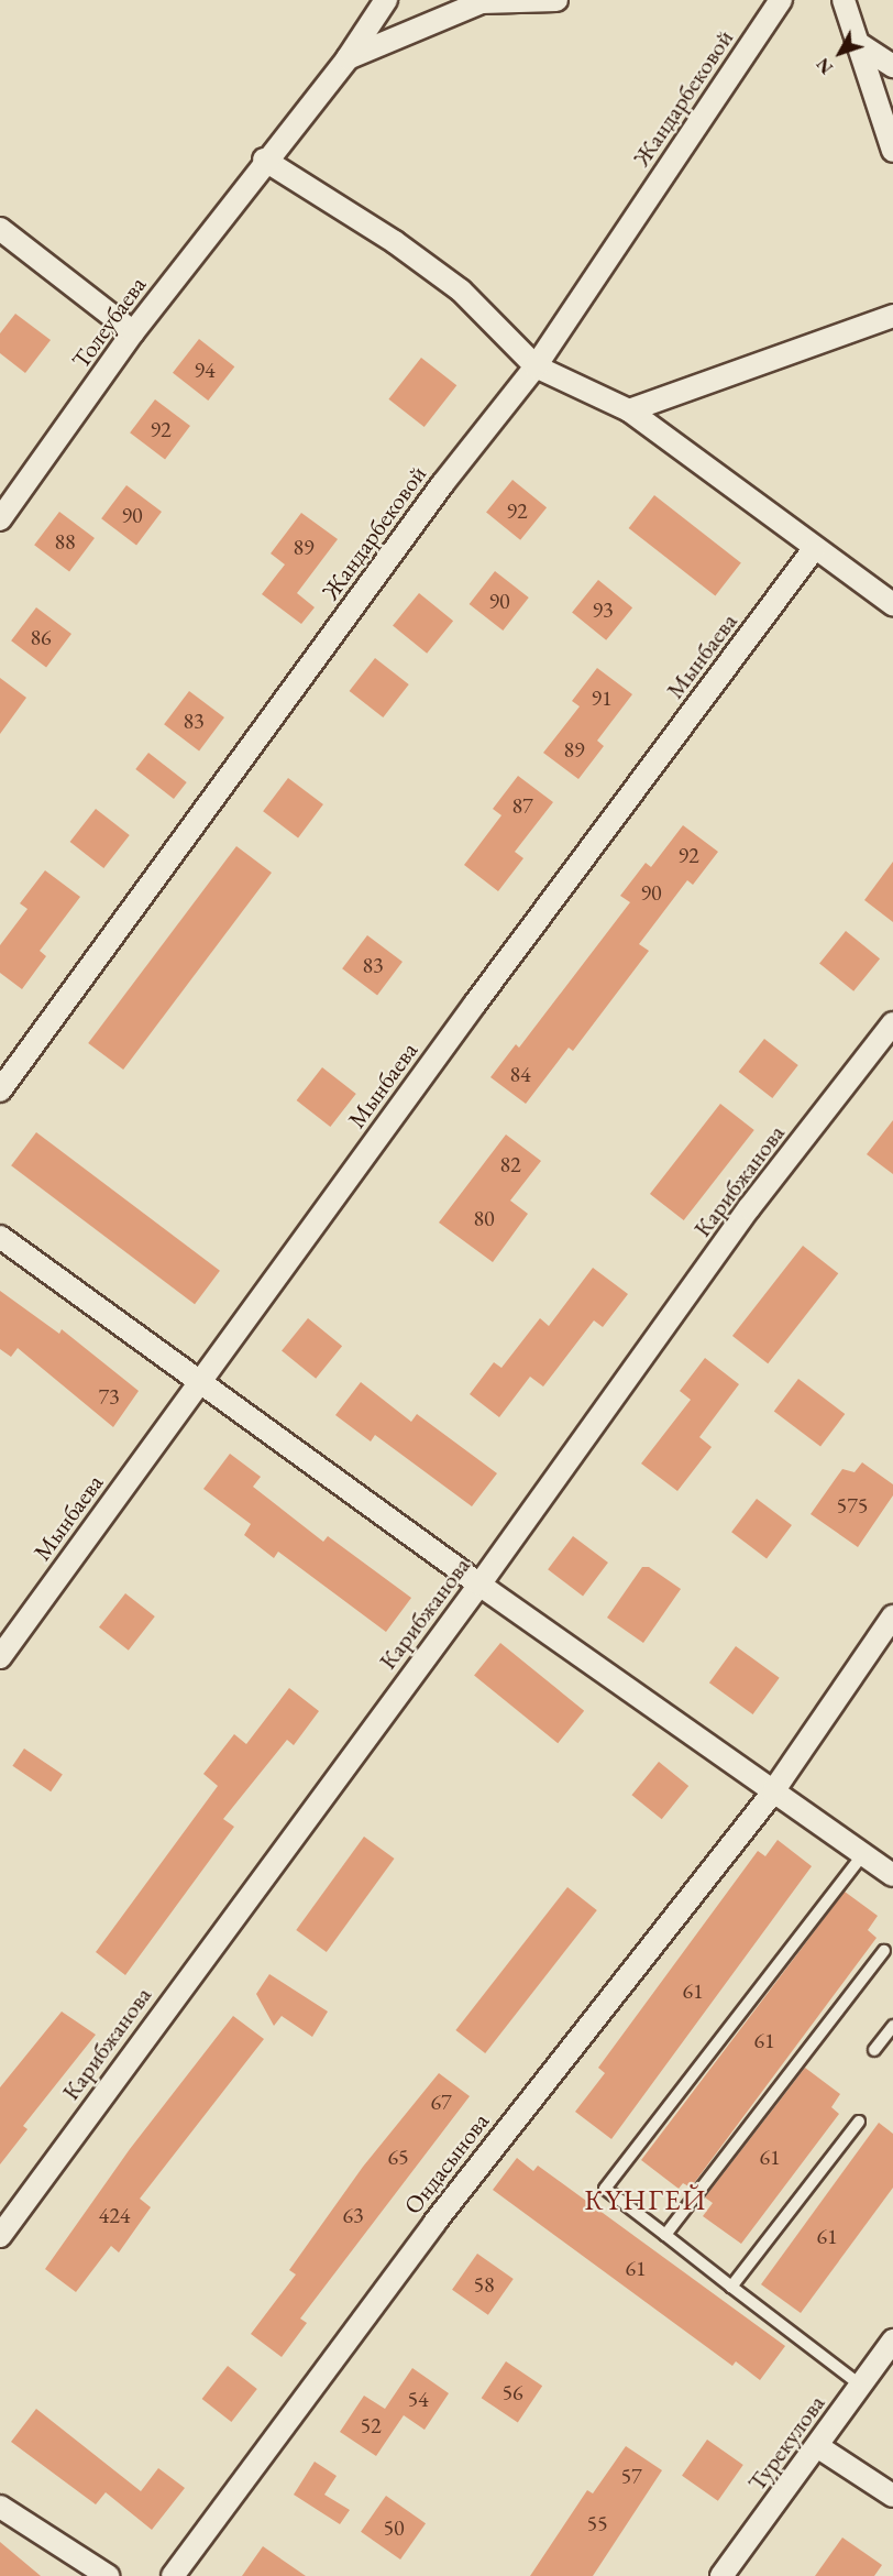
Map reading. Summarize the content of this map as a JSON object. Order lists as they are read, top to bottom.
{
  "streets": {
    "street": [
      "Жандарбековой",
      "Толеубаева",
      "Мынбаева",
      "Карибжанова",
      "Ондасынова",
      "Турекулова"
    ]
  },
  "districts": ["КҮНГЕЙ"],
  "house_numbers": [
    "94",
    "92",
    "92",
    "90",
    "88",
    "89",
    "90",
    "93",
    "86",
    "91",
    "83",
    "89",
    "87",
    "92",
    "90",
    "83",
    "84",
    "82",
    "80",
    "73",
    "575",
    "61",
    "61",
    "67",
    "65",
    "61",
    "424",
    "63",
    "61",
    "61",
    "58",
    "56",
    "54",
    "52",
    "57",
    "55",
    "50"
  ],
  "north": "bottom left"
}
